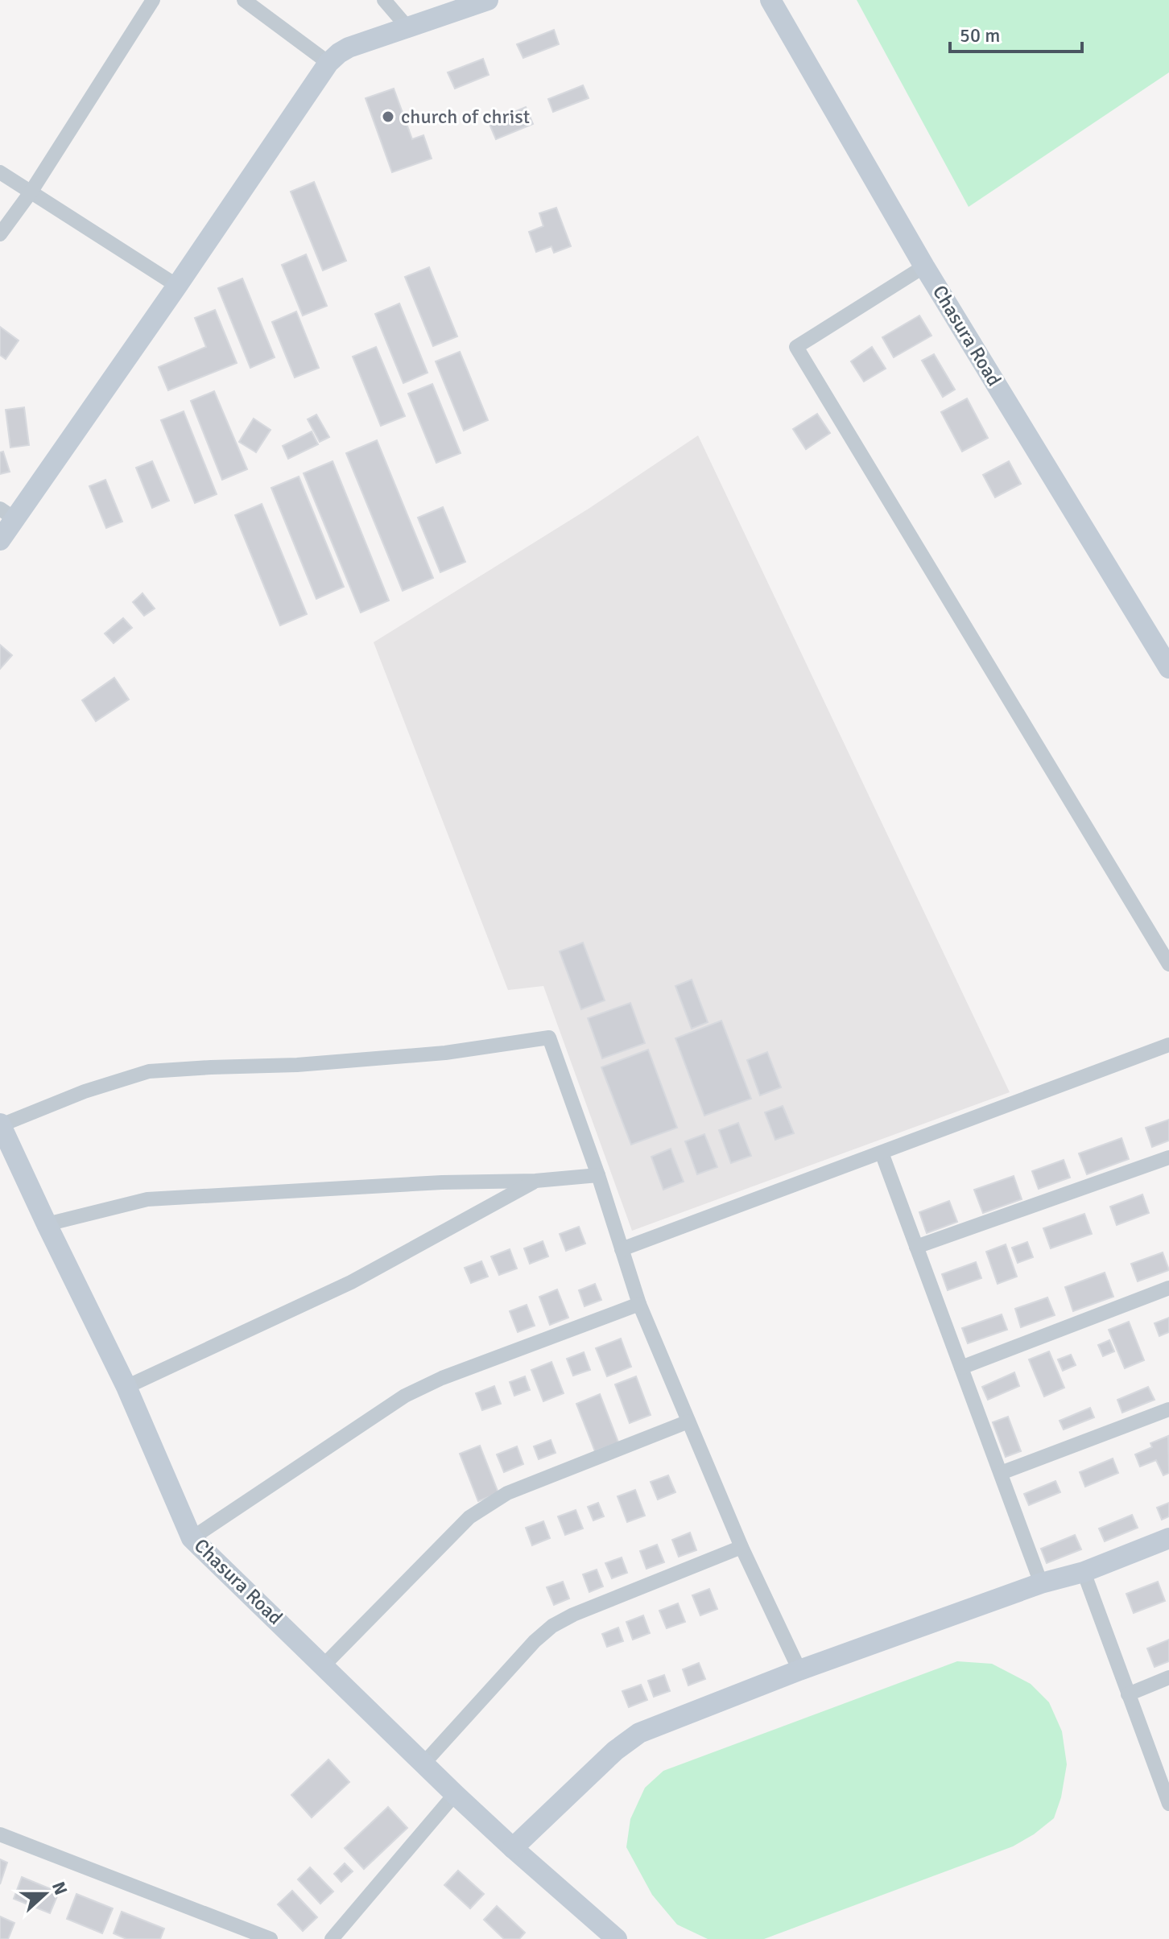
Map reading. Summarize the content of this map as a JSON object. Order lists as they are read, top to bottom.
{
  "streets": {
    "street": ["Chasura Road"]
  },
  "places": ["church of christ"],
  "scale_bar": "50 m",
  "north": "right"
}
